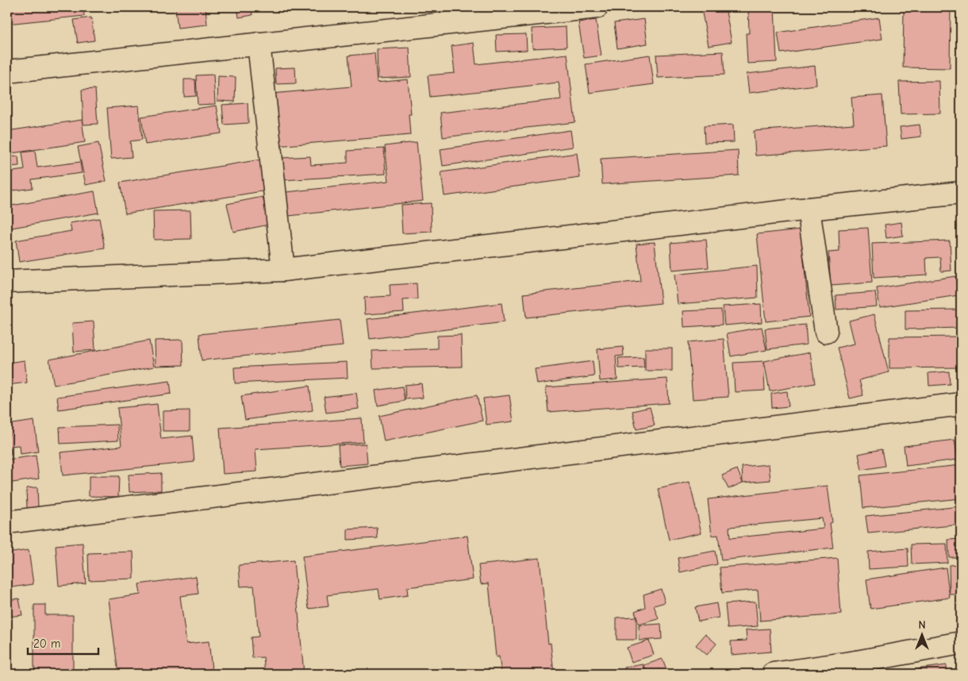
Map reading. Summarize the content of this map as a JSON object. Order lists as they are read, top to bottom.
{
  "scale_bar": "20 m",
  "north": "top"
}
